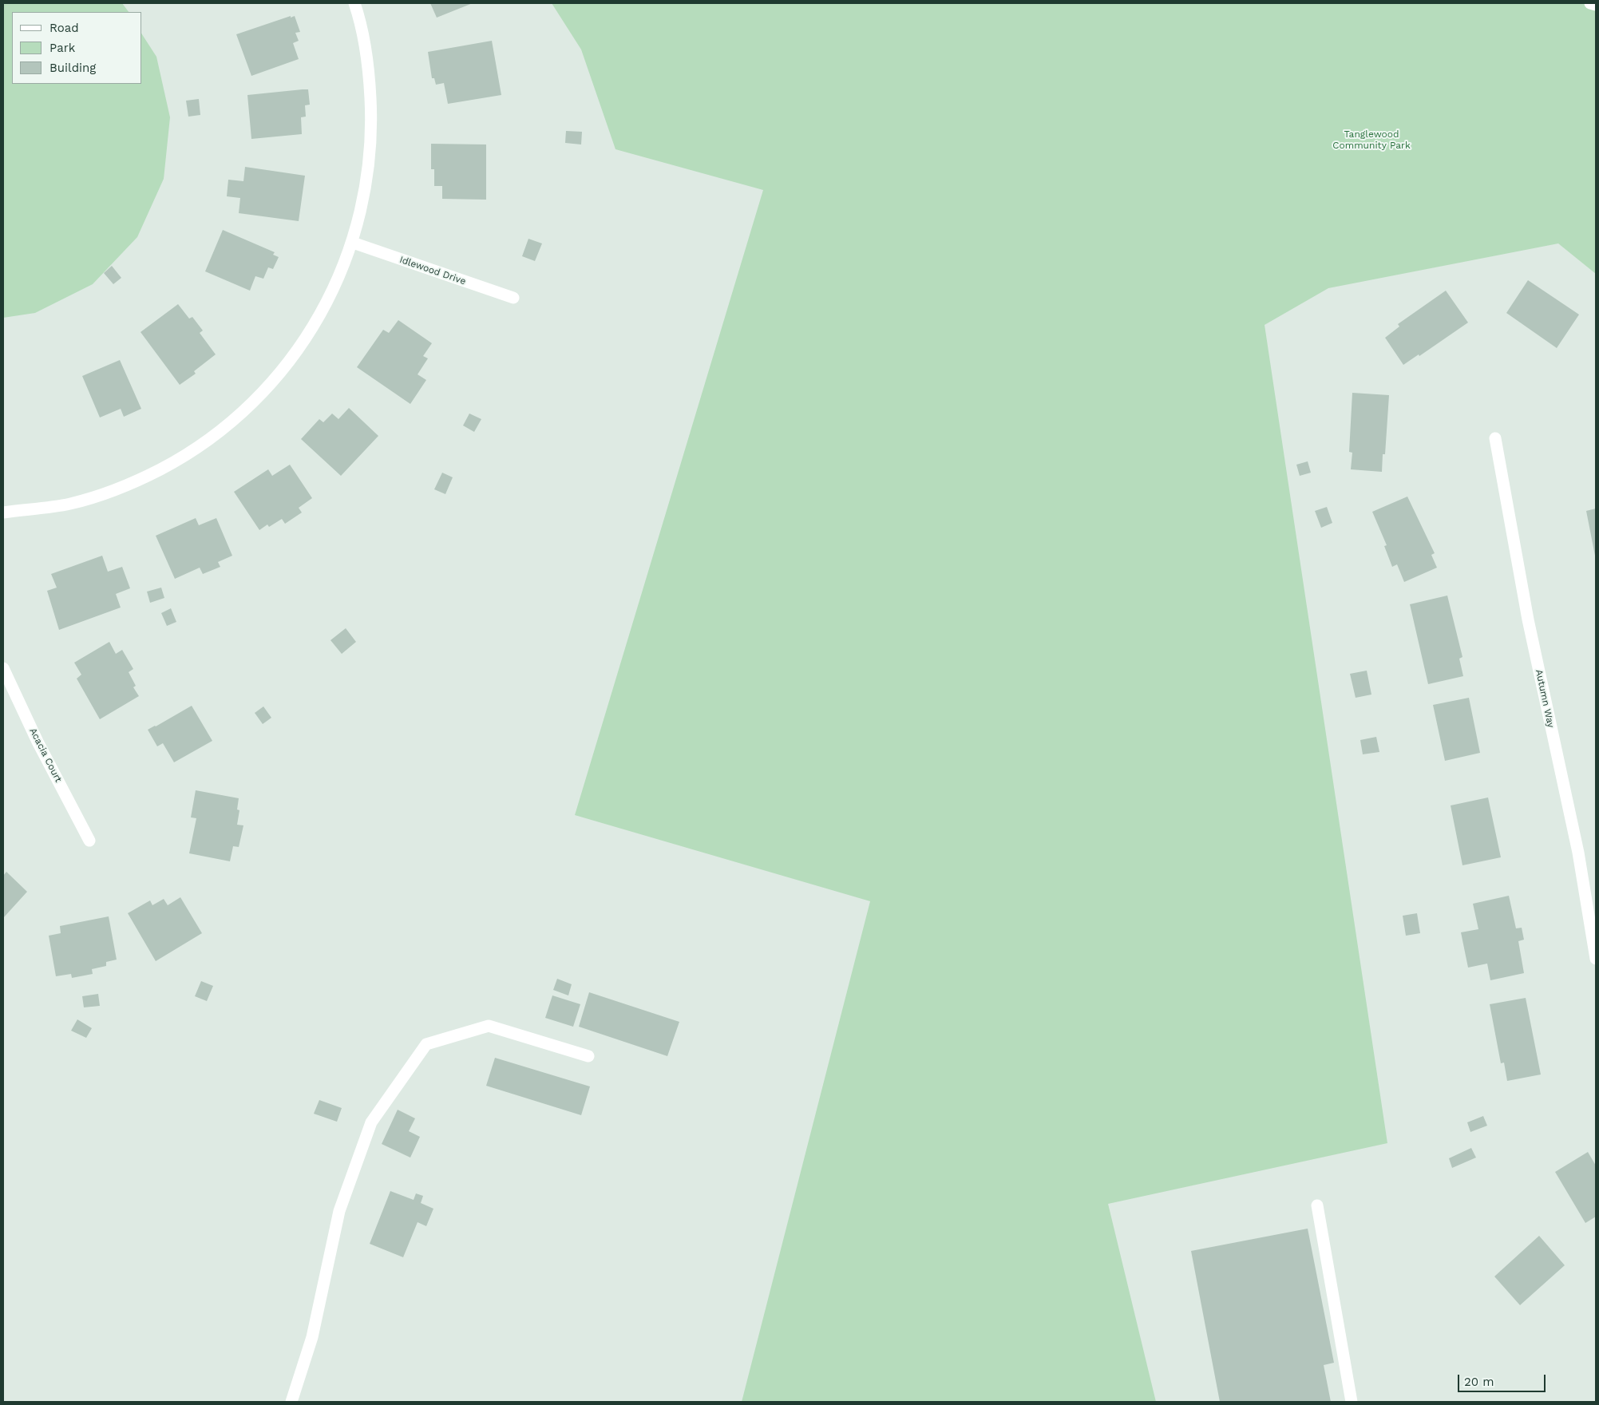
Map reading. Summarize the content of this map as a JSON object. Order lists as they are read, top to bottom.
{
  "streets": {
    "street": ["Idlewood Drive", "Autumn Way", "Acacia Court"]
  },
  "parks": ["Tanglewood Community Park"],
  "legend": ["Road", "Park", "Building"],
  "scale_bar": "20 m"
}
